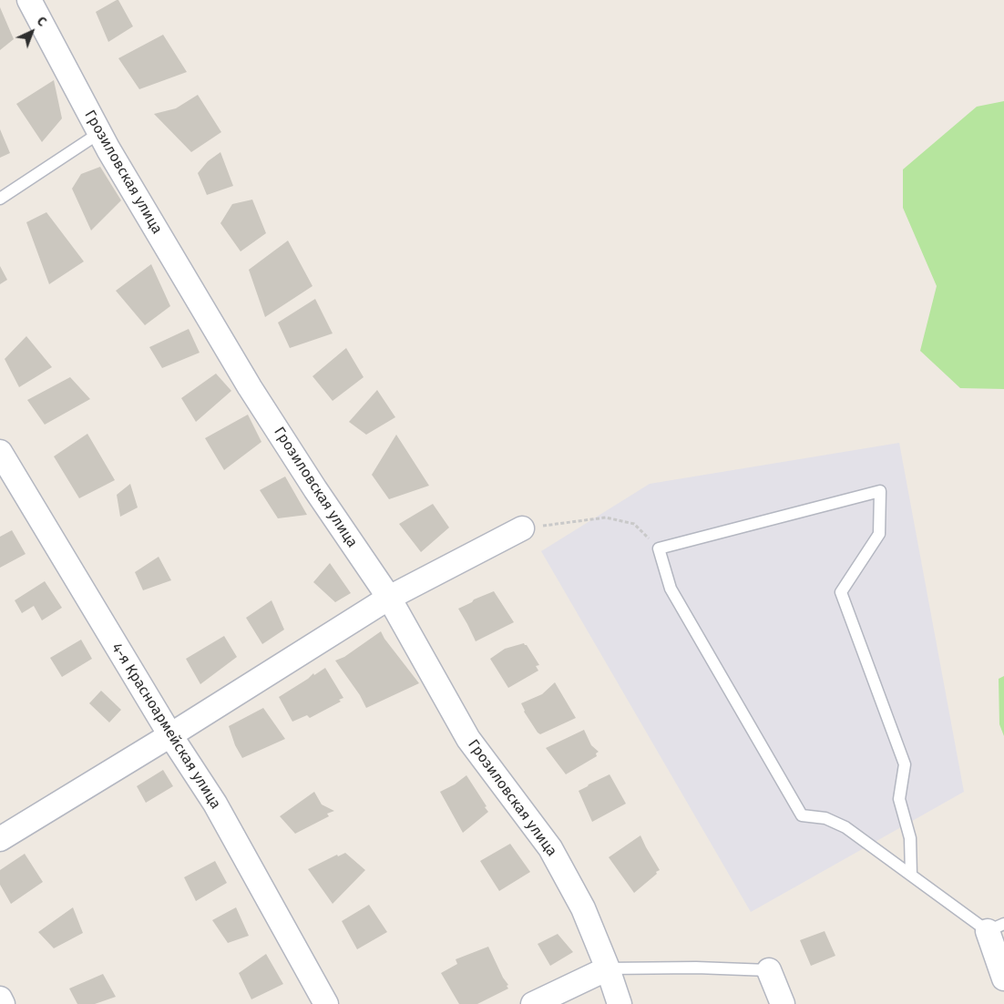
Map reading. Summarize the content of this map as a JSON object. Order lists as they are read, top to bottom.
{
  "streets": {
    "street": ["Грозиловская улица", "4-я Красноармейская улица"]
  },
  "north": "top right"
}
